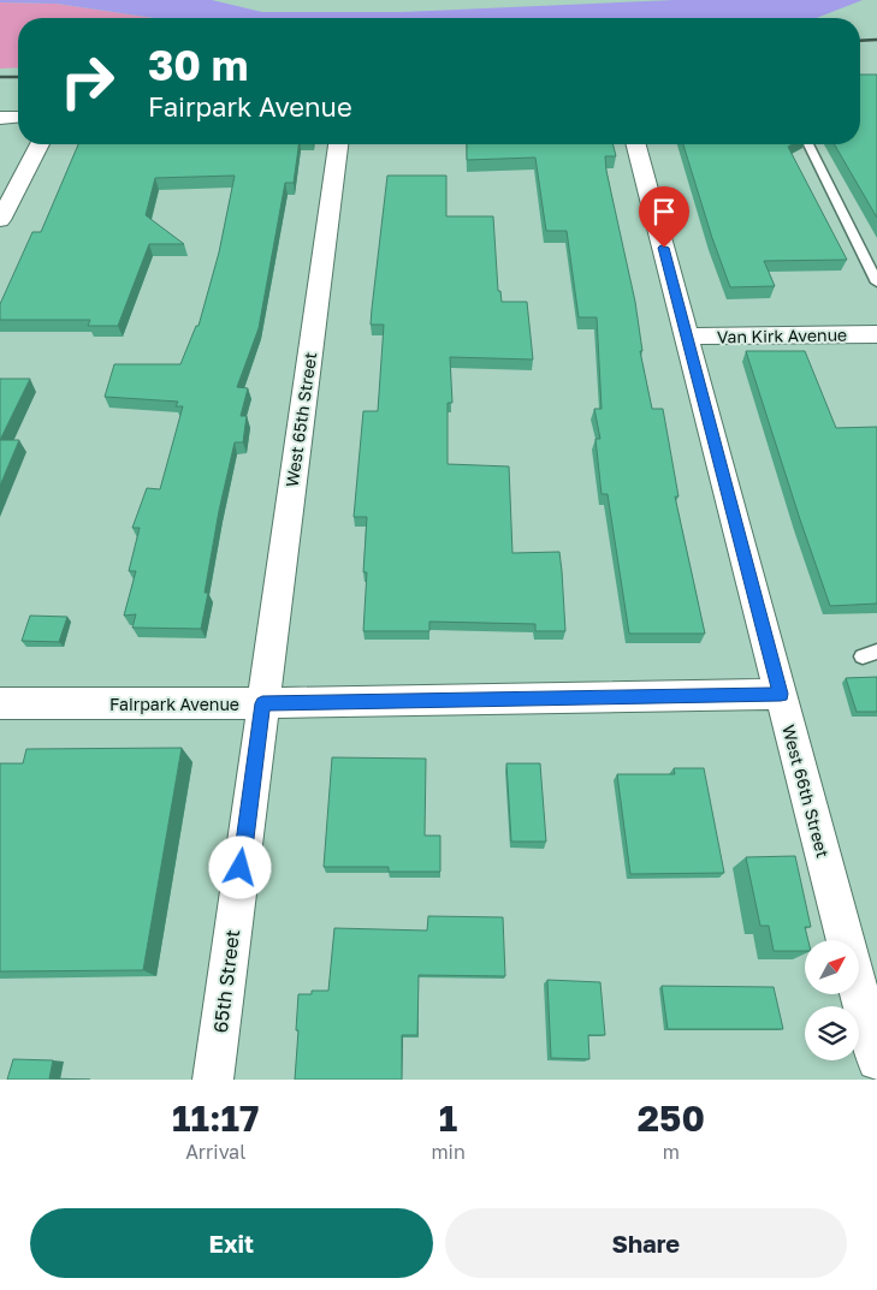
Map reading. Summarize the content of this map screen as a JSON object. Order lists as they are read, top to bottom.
{
  "streets": {
    "street": [
      "Van Kirk Avenue",
      "West 65th Street",
      "Fairpark Avenue",
      "West 66th Street",
      "65th Street"
    ]
  },
  "crossings": [
    ["Van Kirk Avenue", "West 66th Street"],
    ["West 65th Street", "Fairpark Avenue"],
    ["West 65th Street", "65th Street"],
    ["Fairpark Avenue", "West 66th Street"],
    ["Fairpark Avenue", "65th Street"]
  ],
  "north": "top right",
  "page": {
    "turn": ["30 m", "Fairpark Avenue"],
    "eta": [
      "11:17",
      "Arrival",
      "1",
      "min",
      "250",
      "m"
    ],
    "buttons": ["Exit", "Share"]
  }
}
